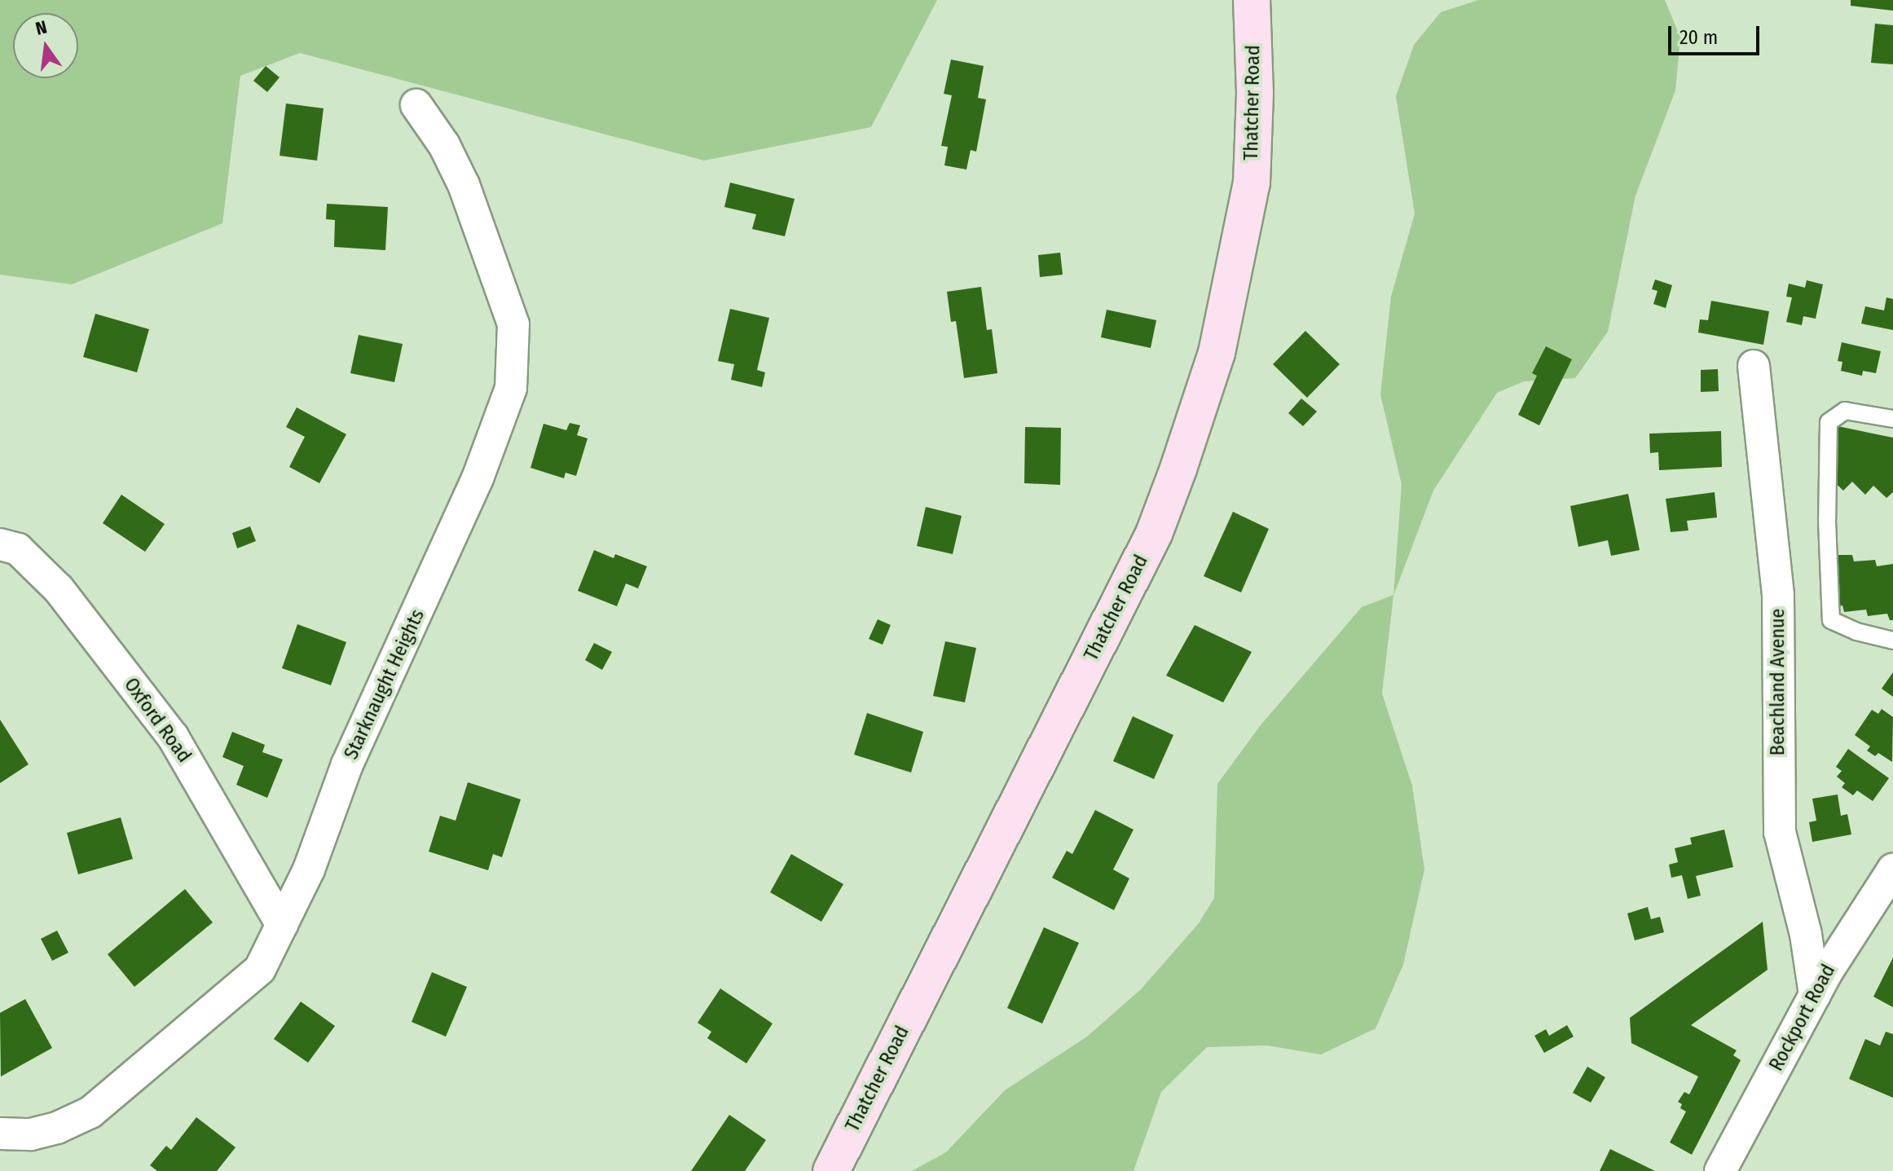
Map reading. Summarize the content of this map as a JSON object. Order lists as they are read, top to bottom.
{
  "streets": {
    "main road": ["Thatcher Road"],
    "street": [
      "Beachland Avenue",
      "Starknaught Heights",
      "Oxford Road",
      "Rockport Road"
    ]
  },
  "crossings": [
    ["Beachland Avenue", "Rockport Road"],
    ["Starknaught Heights", "Oxford Road"]
  ],
  "scale_bar": "20 m",
  "north": "top"
}
